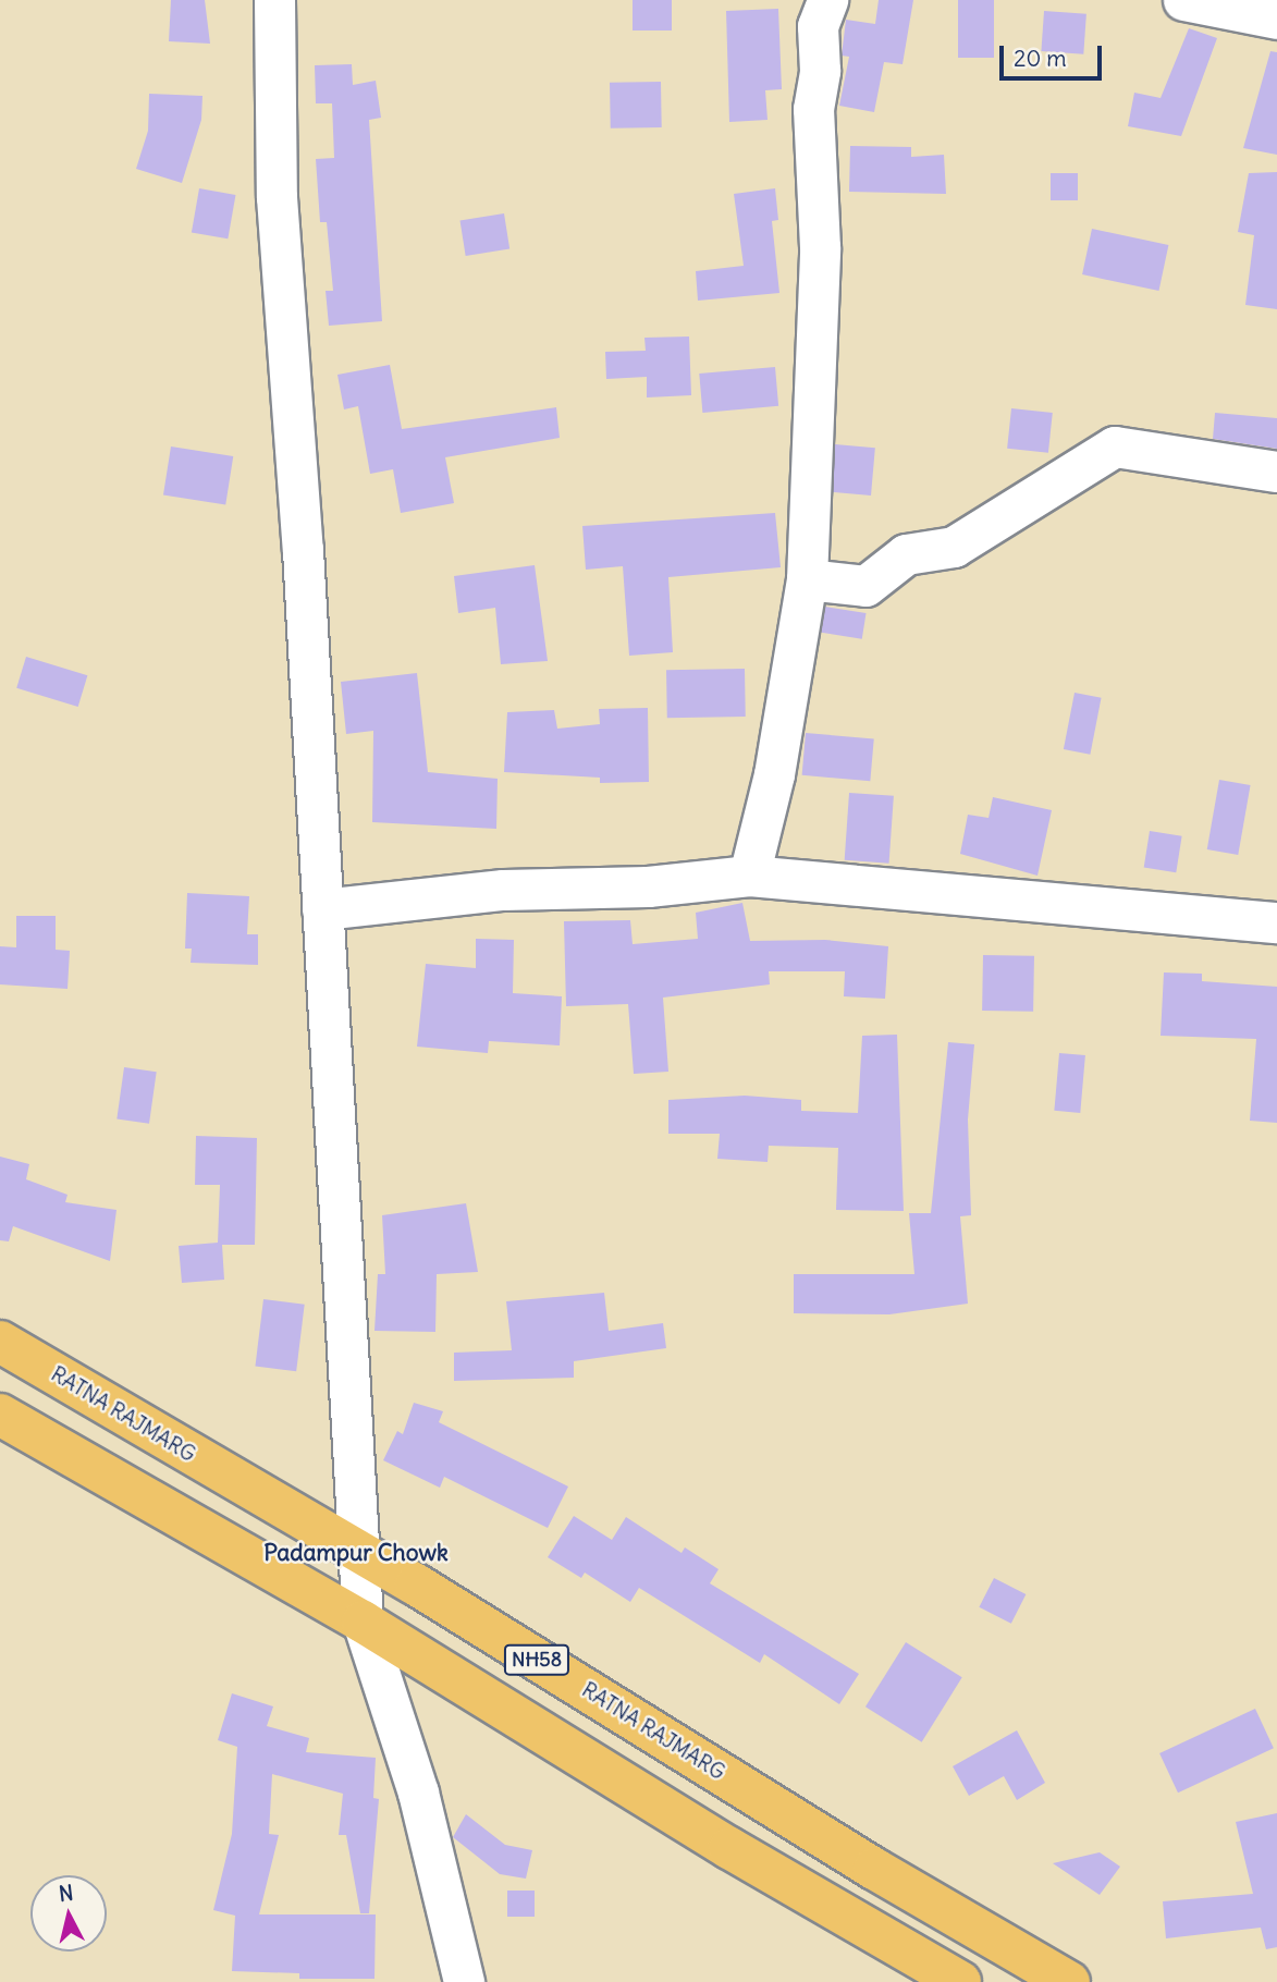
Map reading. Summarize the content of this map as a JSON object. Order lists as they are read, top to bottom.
{
  "streets": {
    "main road": ["RATNA RAJMARG", "NH58"]
  },
  "districts": ["Padampur Chowk"],
  "scale_bar": "20 m",
  "north": "top"
}
